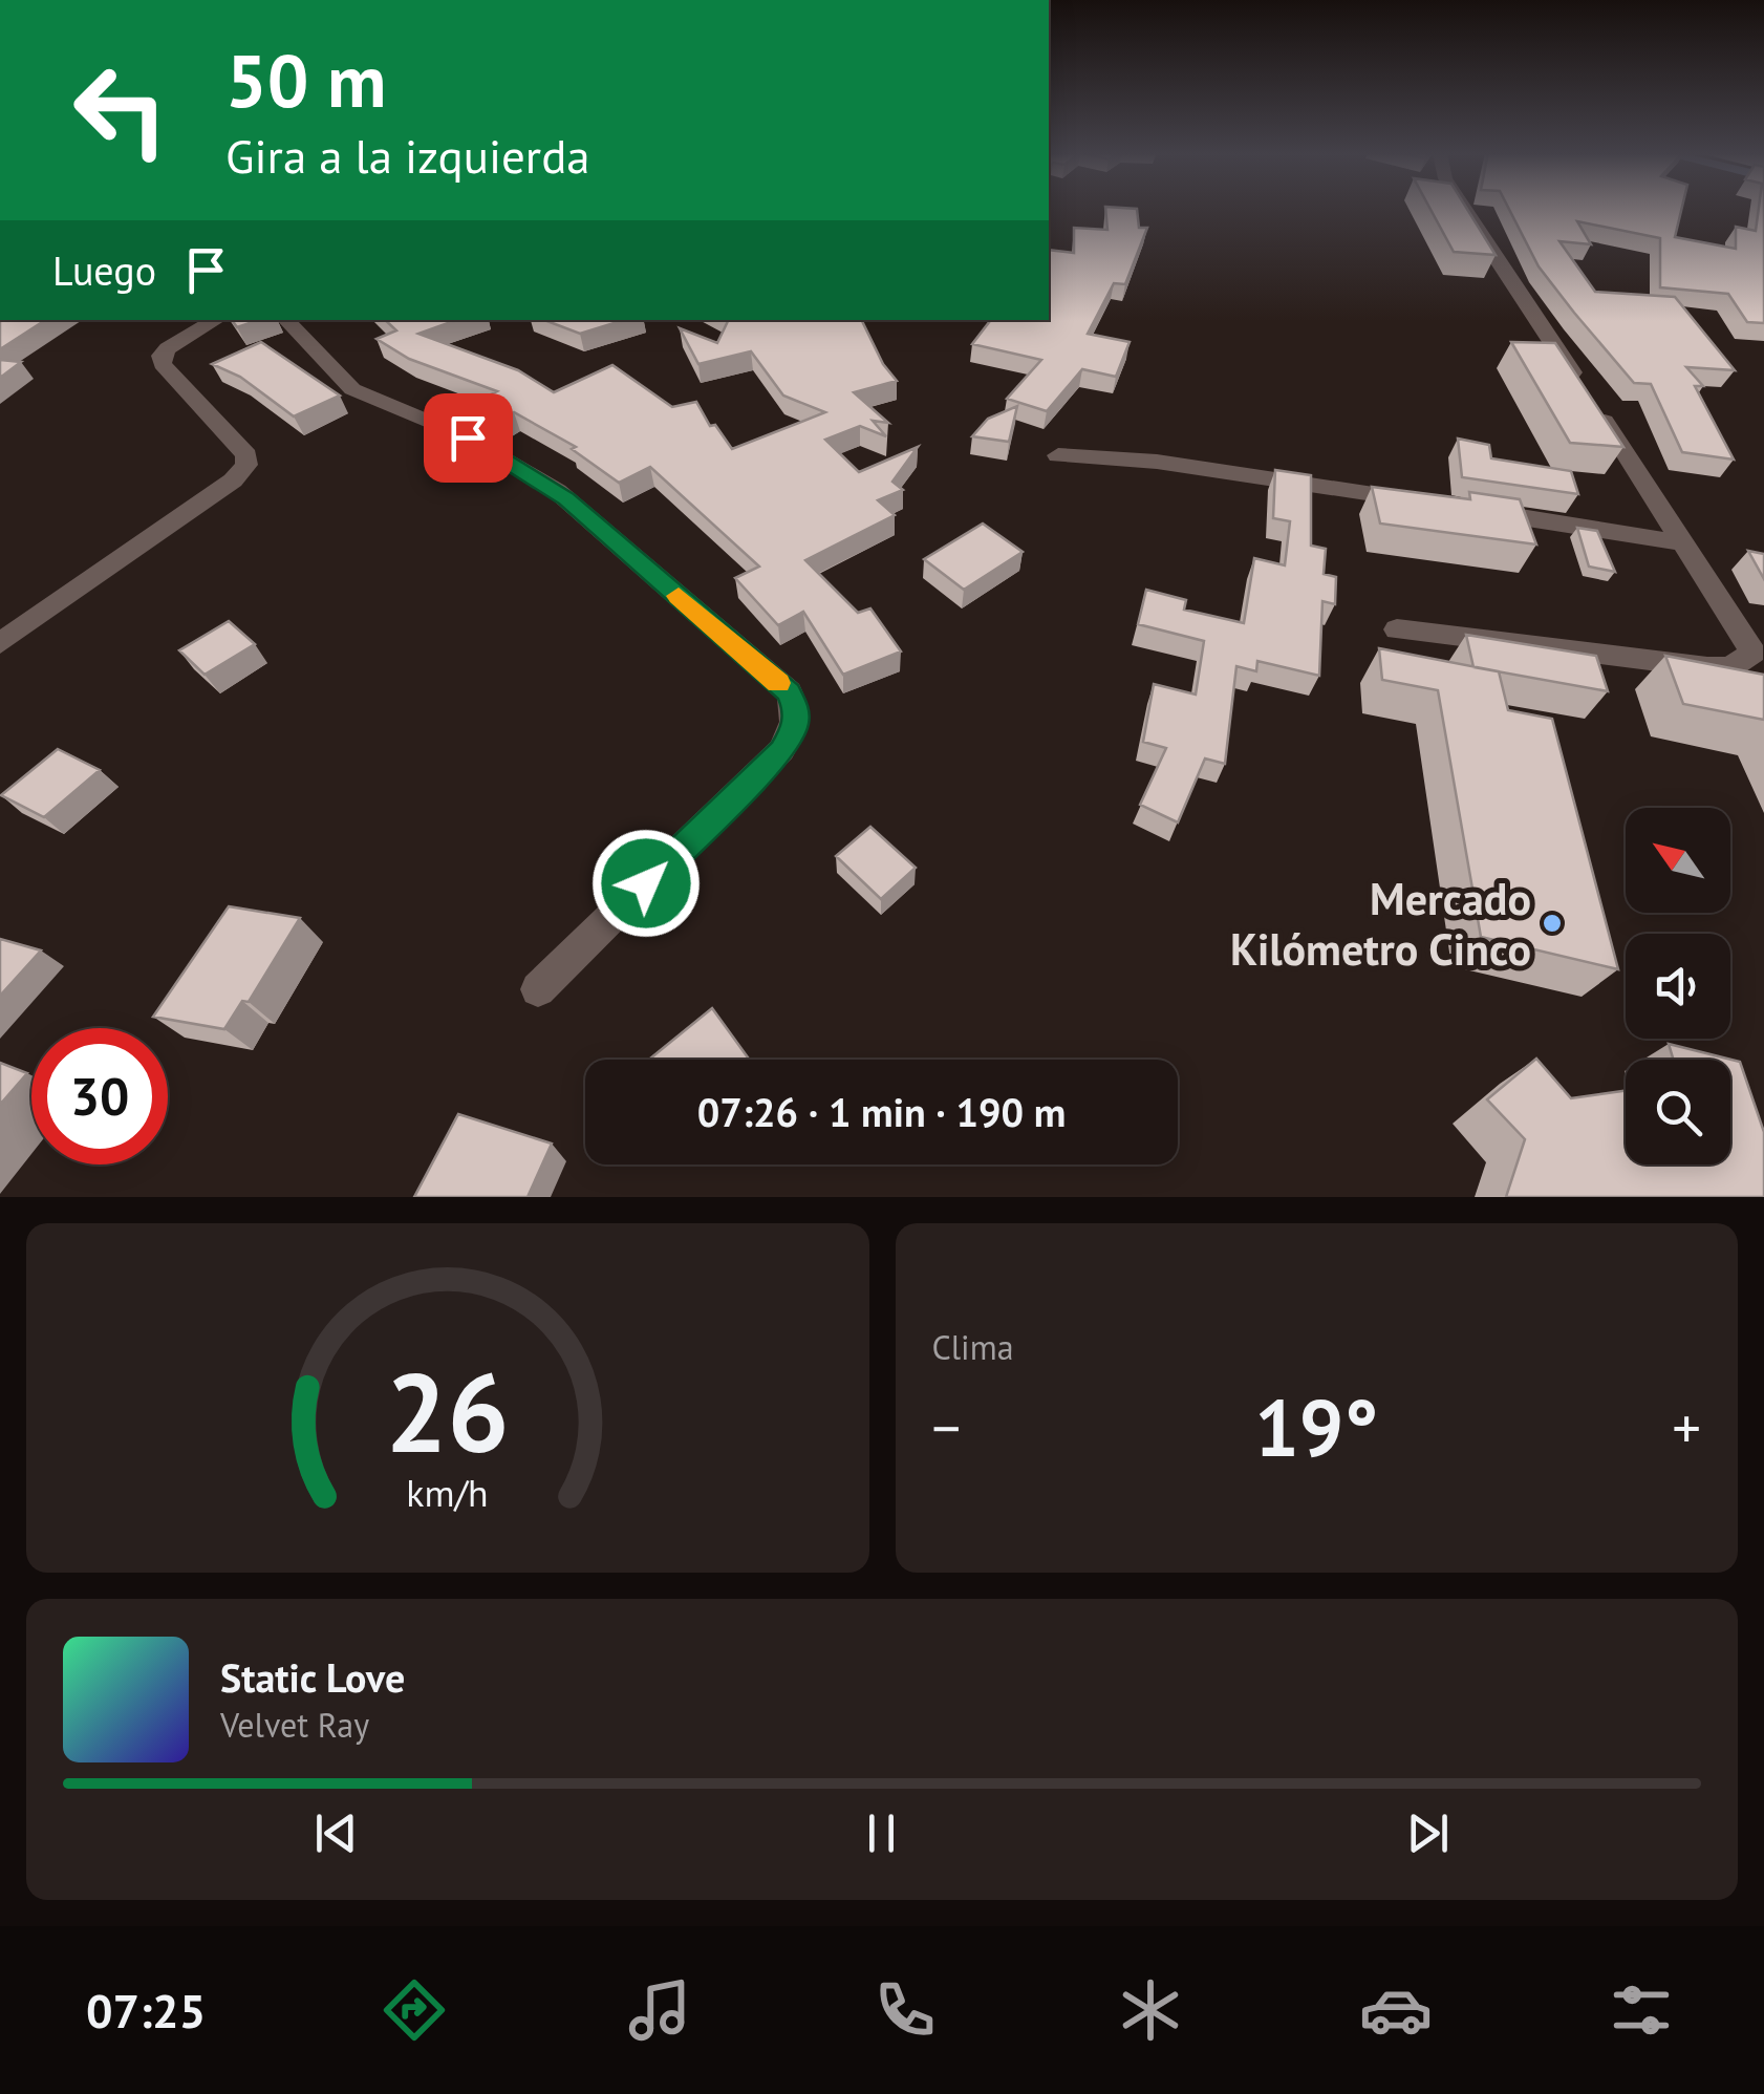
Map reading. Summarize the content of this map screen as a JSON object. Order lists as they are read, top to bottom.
{
  "places": ["Mercado Kilómetro Cinco"],
  "north": "top left",
  "page": {
    "turn": ["50 m", "Gira a la izquierda"],
    "then": "Luego",
    "limit": "30",
    "trip": "07:26 · 1 min · 190 m",
    "tile": "Clima",
    "heat": ["−", "19°", "+"],
    "song": ["Static Love", "Velvet Ray"],
    "tabs": "07:25",
    "gauge": ["26", "km/h"]
  }
}
